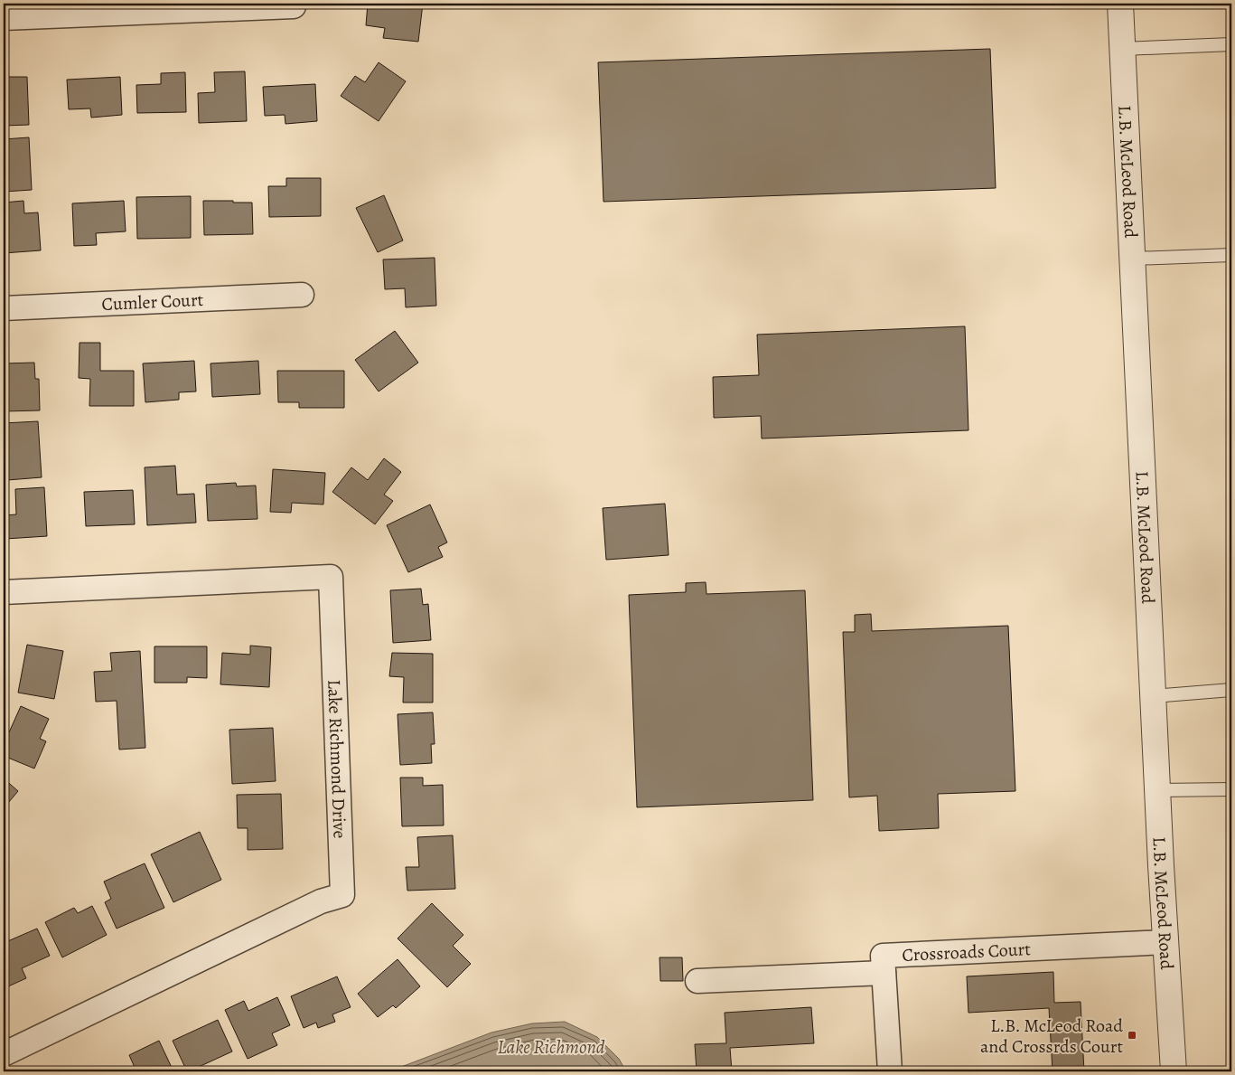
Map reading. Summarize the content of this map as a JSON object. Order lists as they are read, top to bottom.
{
  "streets": {
    "street": [
      "L.B. McLeod Road",
      "Cumler Court",
      "Lake Richmond Drive",
      "Crossroads Court"
    ]
  },
  "crossings": [
    ["L.B. McLeod Road", "Crossroads Court"]
  ],
  "water": ["Lake Richmond"],
  "places": {
    "transit": ["L.B. McLeod Road and Crossrds Court"]
  }
}
